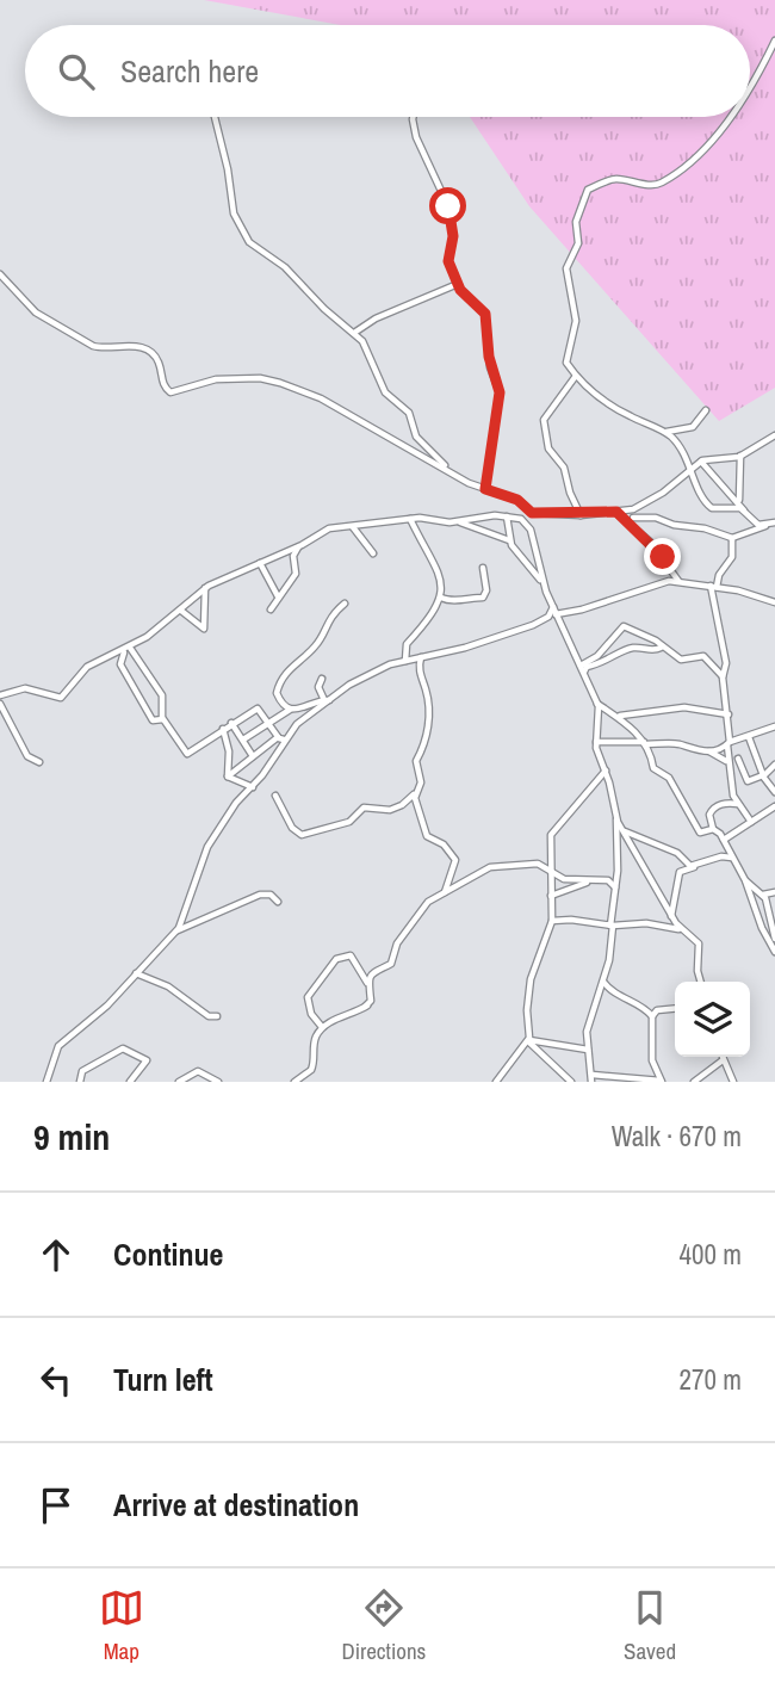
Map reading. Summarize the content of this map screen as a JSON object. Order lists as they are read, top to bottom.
{
  "page": {
    "search": "Search here",
    "heading": ["9 min", "Walk · 670 m"],
    "list": [
      ["Continue", "400 m"],
      ["Turn left", "270 m"],
      "Arrive at destination"
    ],
    "nav": ["Map", "Directions", "Saved"]
  }
}
